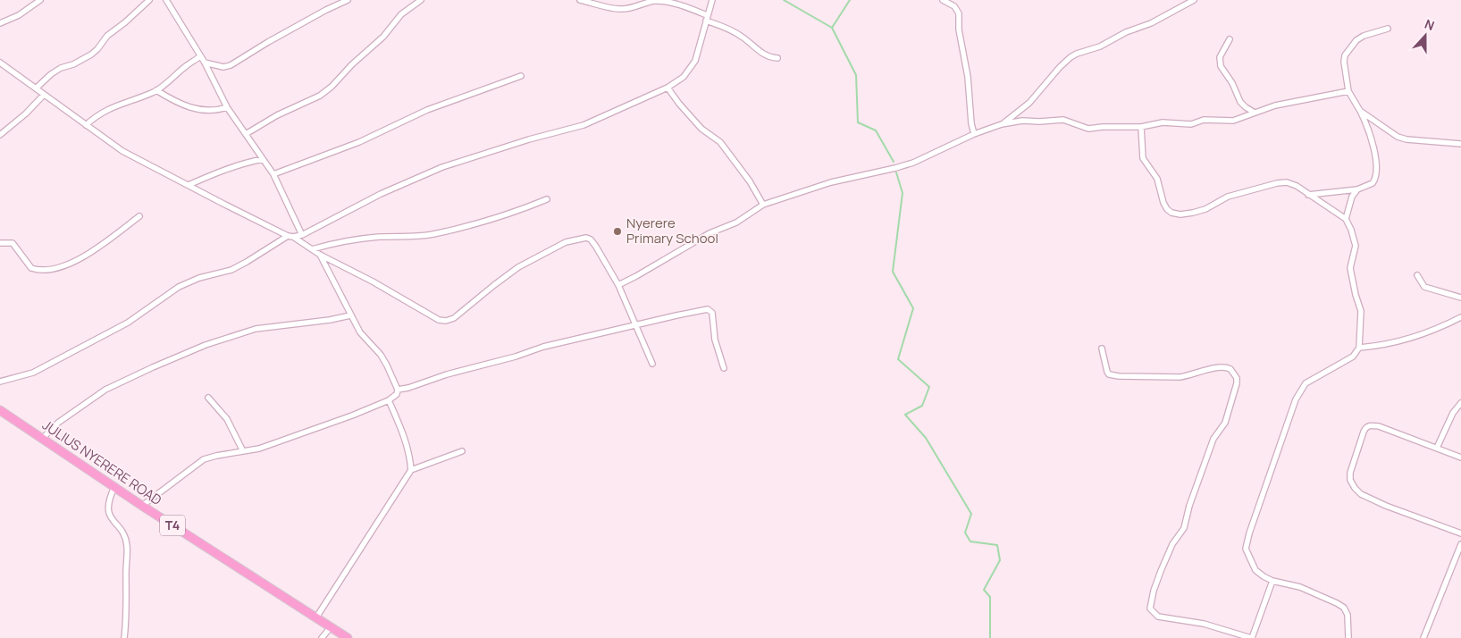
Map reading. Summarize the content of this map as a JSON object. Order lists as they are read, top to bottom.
{
  "streets": {
    "highway": ["JULIUS NYERERE ROAD", "T4"]
  },
  "places": ["Nyerere Primary School"],
  "north": "top"
}
